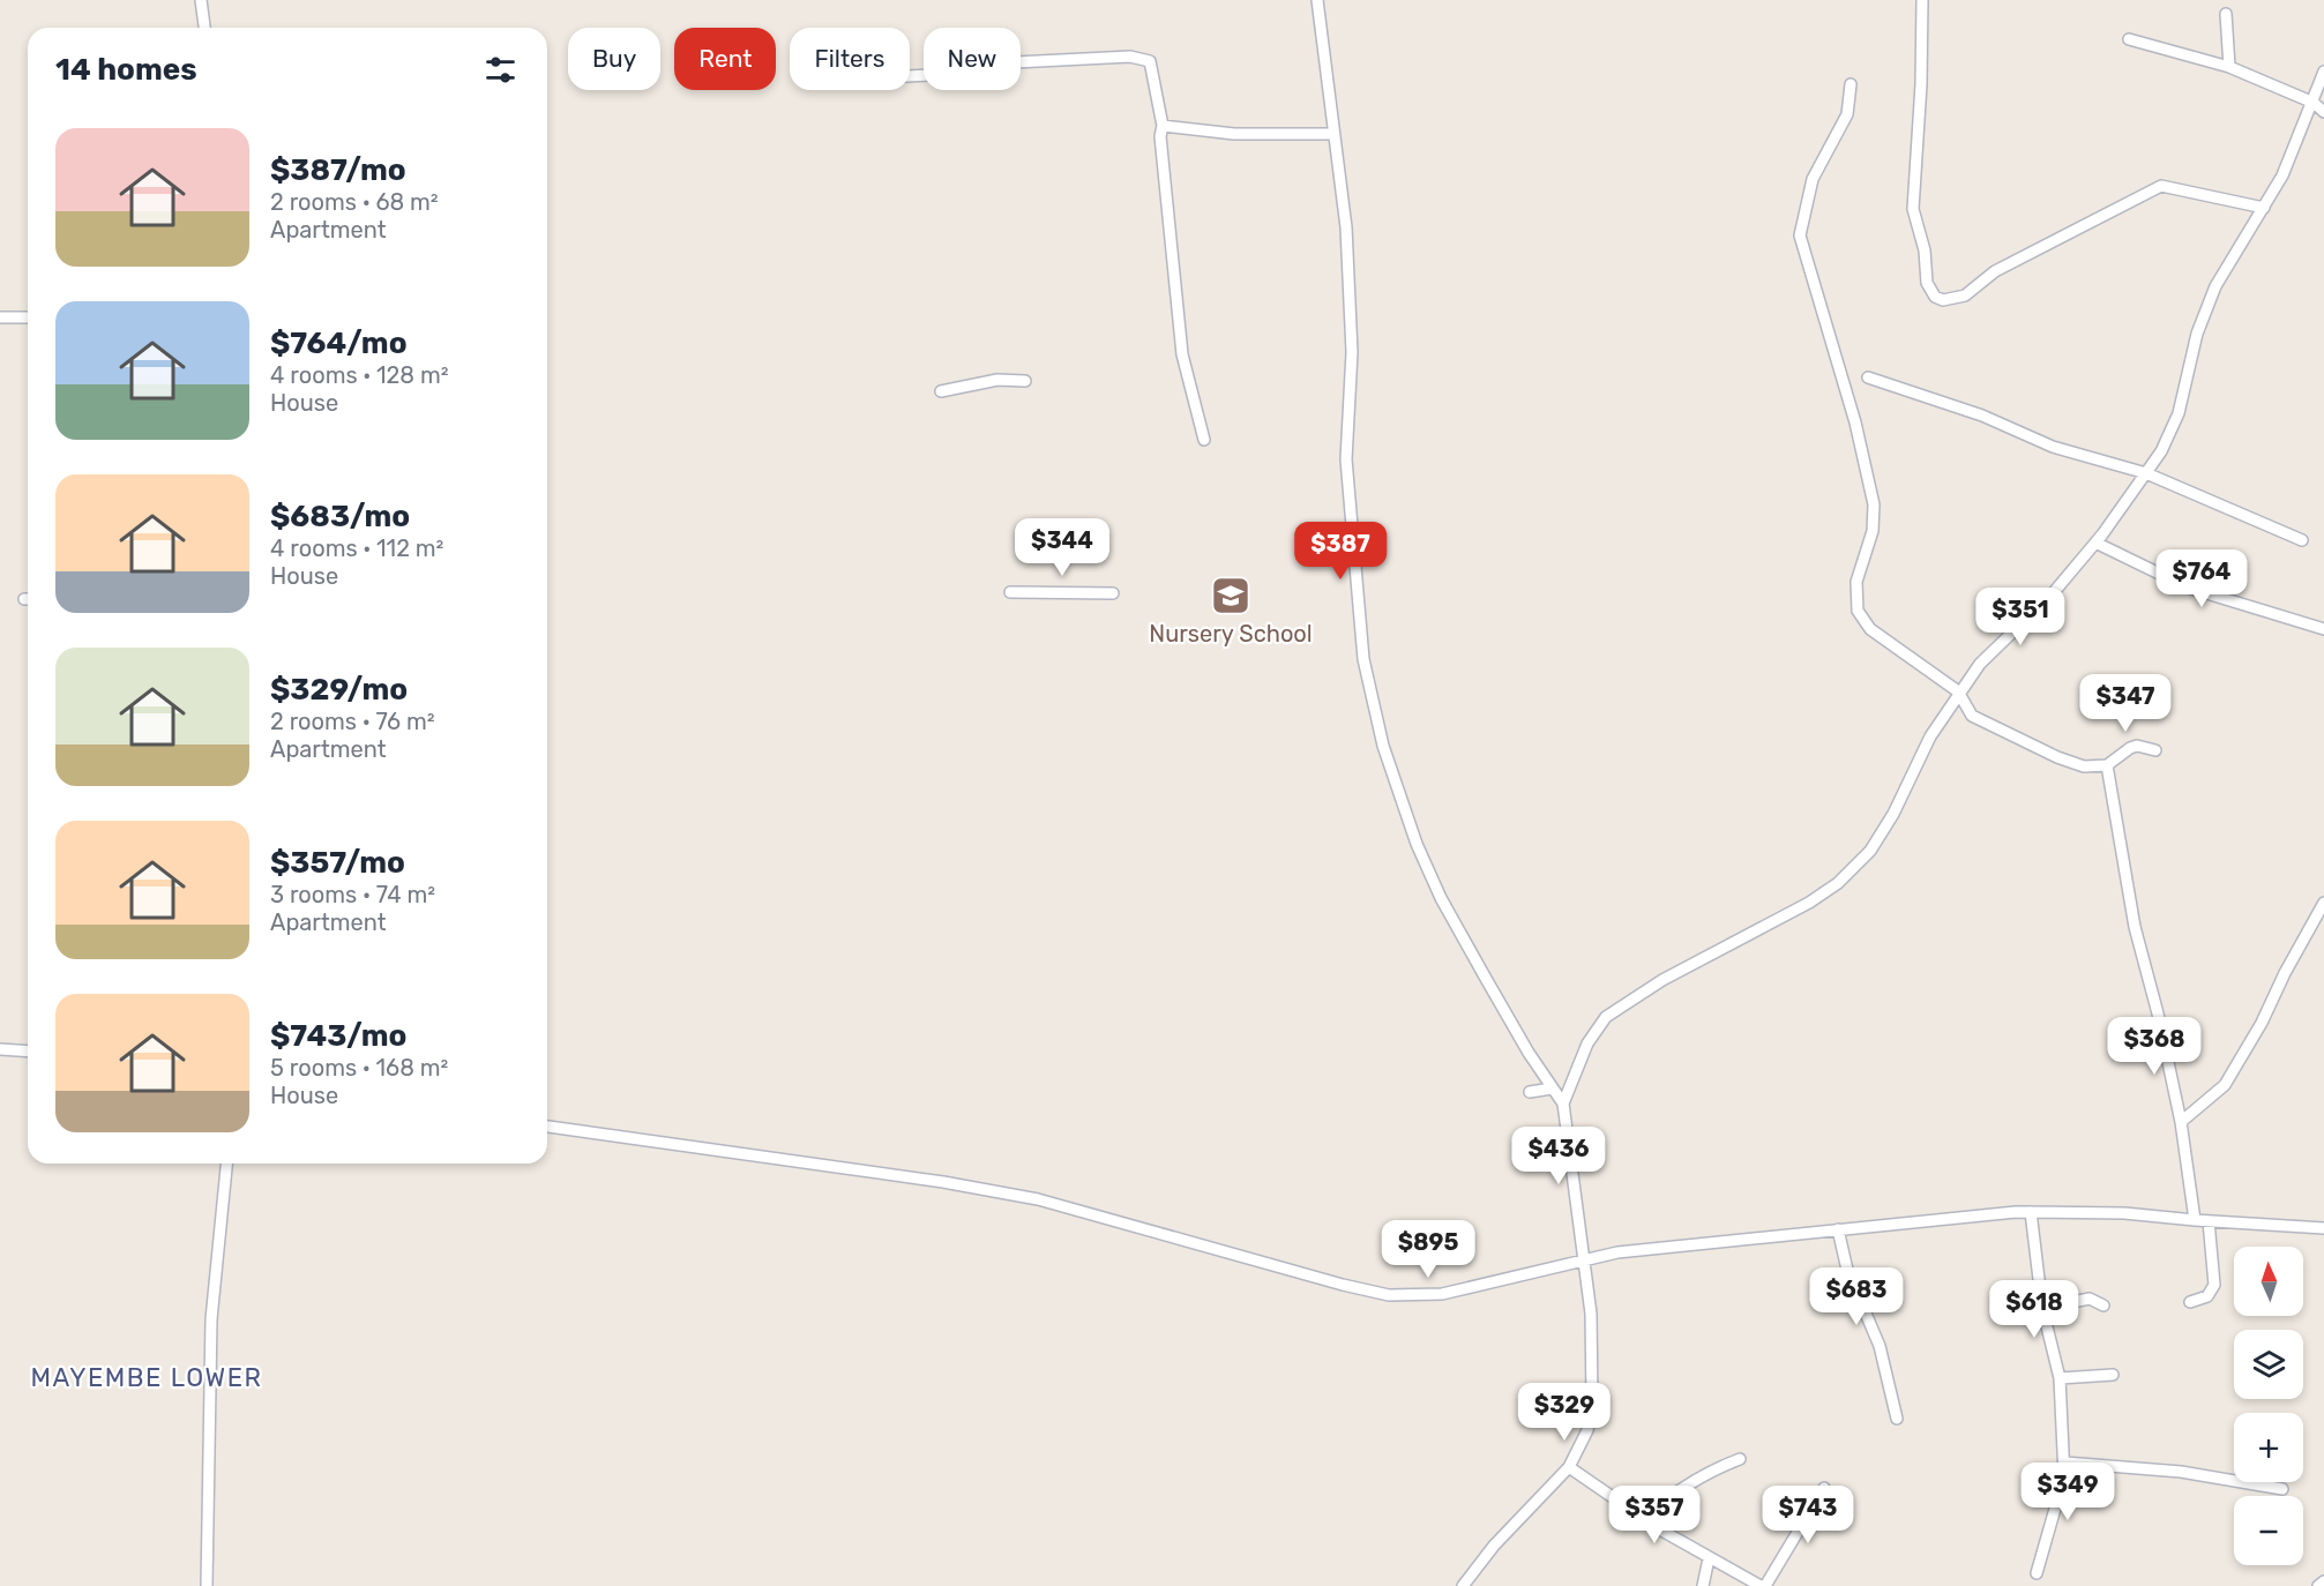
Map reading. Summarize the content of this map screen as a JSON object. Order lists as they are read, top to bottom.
{
  "districts": ["MAYEMBE LOWER"],
  "places": {
    "school or university": ["Nursery School"]
  },
  "north": "top",
  "page": {
    "chip": [
      "Buy",
      "Rent",
      "Filters",
      "New"
    ],
    "heading": "14 homes",
    "list": [
      {
        "name": "$387/mo",
        "note": "2 rooms · 68 m² · Apartment"
      },
      {
        "name": "$764/mo",
        "note": "4 rooms · 128 m² · House"
      },
      {
        "name": "$683/mo",
        "note": "4 rooms · 112 m² · House"
      },
      {
        "name": "$329/mo",
        "note": "2 rooms · 76 m² · Apartment"
      },
      {
        "name": "$357/mo",
        "note": "3 rooms · 74 m² · Apartment"
      },
      {
        "name": "$743/mo",
        "note": "5 rooms · 168 m² · House"
      }
    ],
    "price": [
      "$344",
      "$387",
      "$764",
      "$351",
      "$347",
      "$368",
      "$436",
      "$895",
      "$683",
      "$618",
      "$329",
      "$349",
      "$357",
      "$743"
    ],
    "map_buttons": ["+", "−"]
  }
}
